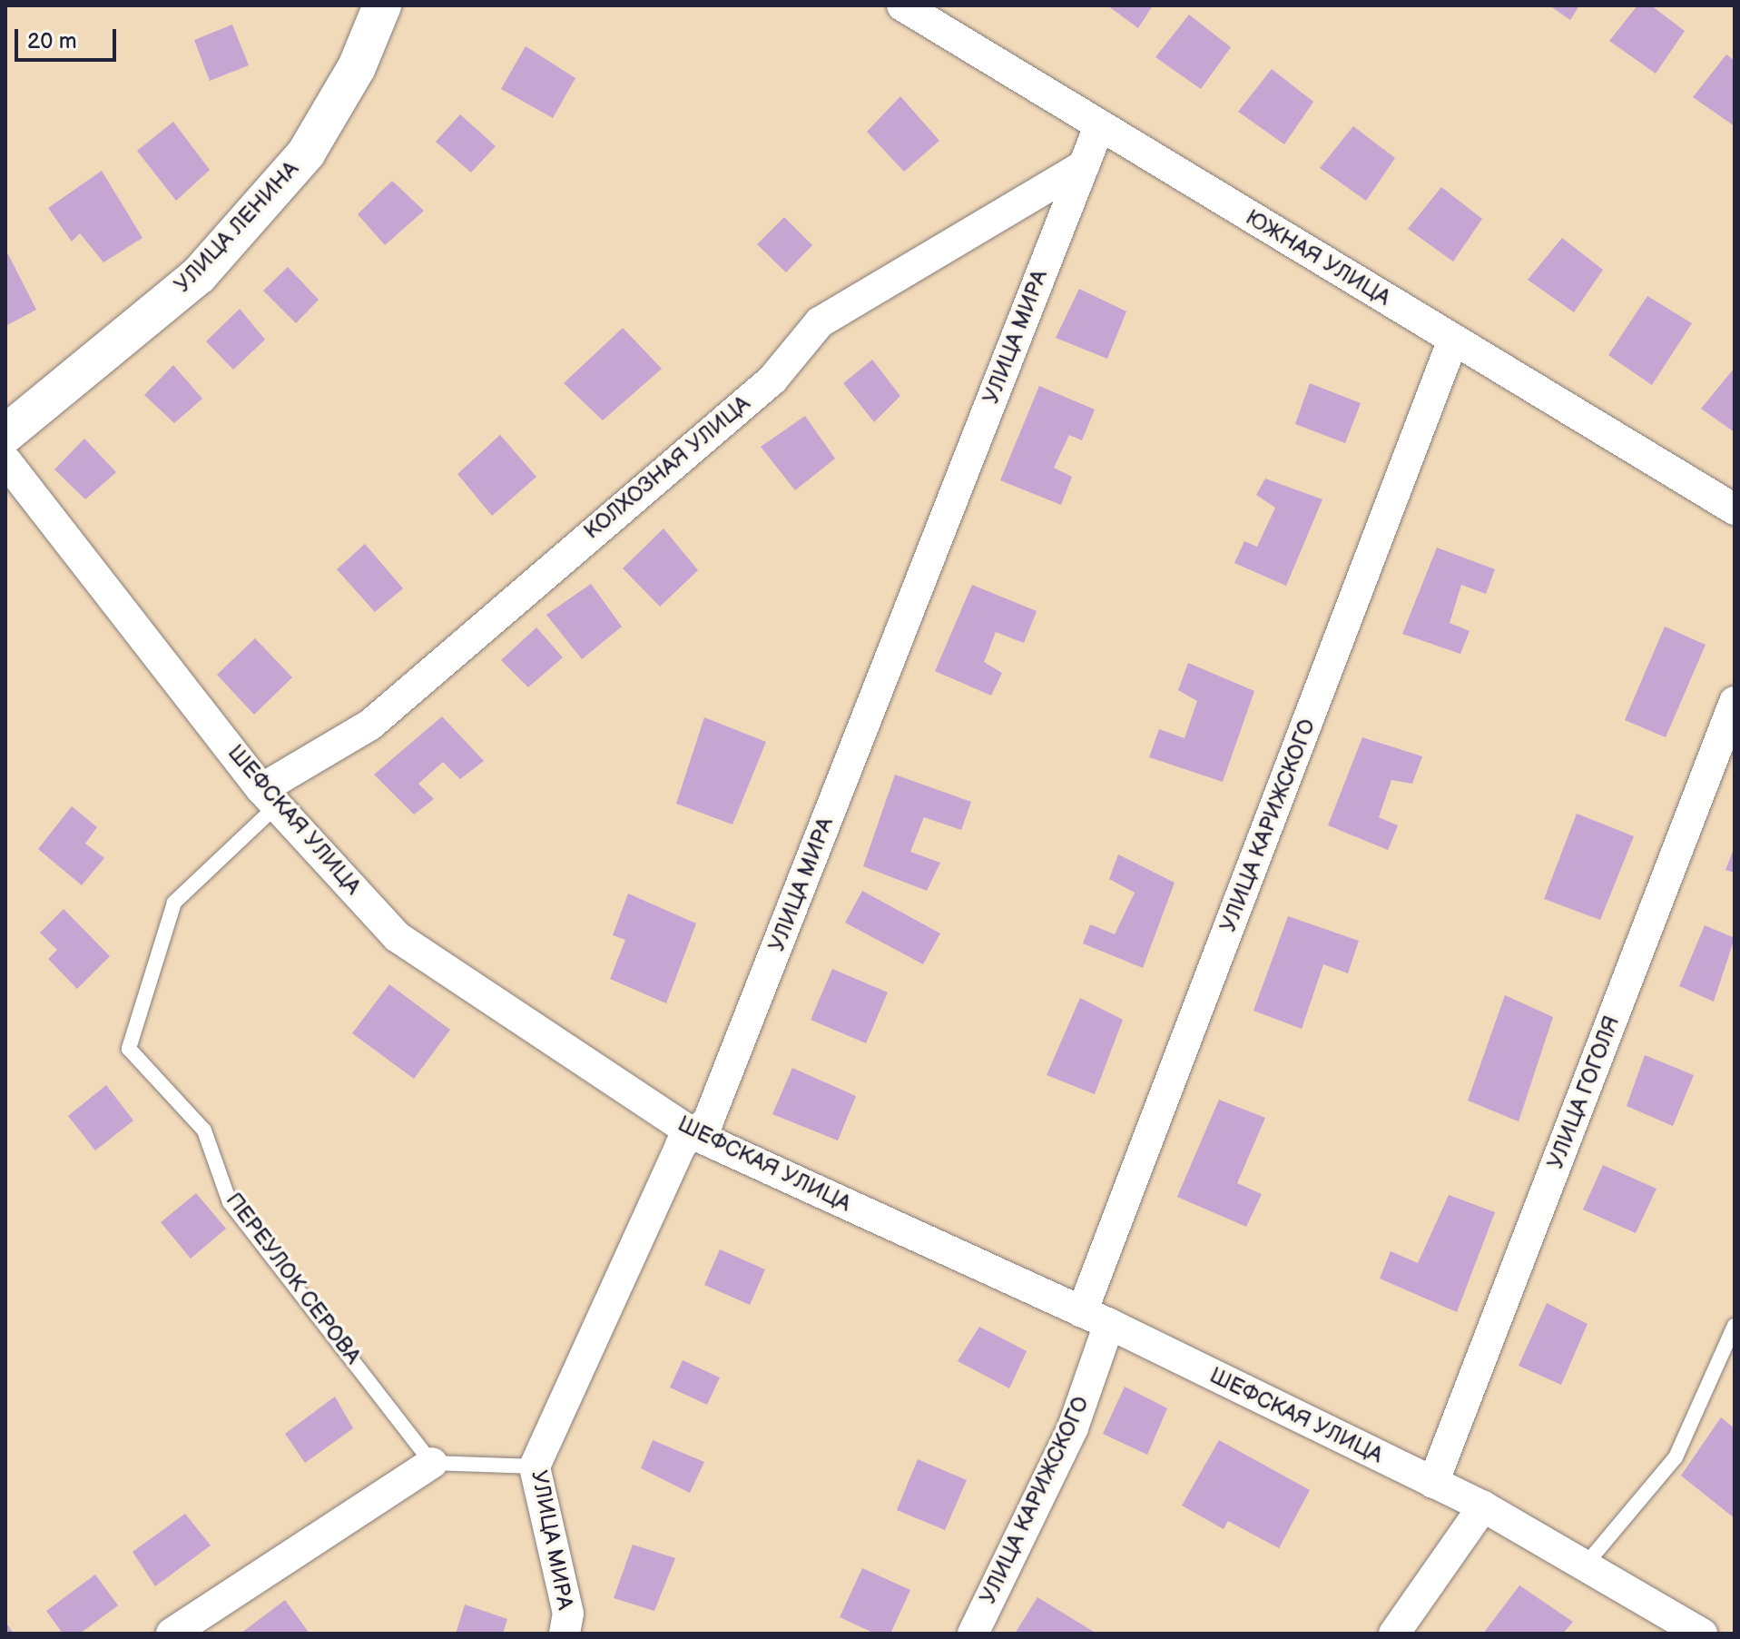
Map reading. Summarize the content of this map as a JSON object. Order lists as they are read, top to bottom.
{
  "streets": {
    "street": [
      "УЛИЦА ЛЕНИНА",
      "ЮЖНАЯ УЛИЦА",
      "УЛИЦА МИРА",
      "КОЛХОЗНАЯ УЛИЦА",
      "ШЕФСКАЯ УЛИЦА",
      "УЛИЦА КАРИЖСКОГО",
      "УЛИЦА ГОГОЛЯ"
    ],
    "lane": ["ПЕРЕУЛОК СЕРОВА"]
  },
  "crossings": [
    ["ЮЖНАЯ УЛИЦА", "УЛИЦА МИРА"],
    ["ЮЖНАЯ УЛИЦА", "УЛИЦА КАРИЖСКОГО"],
    ["УЛИЦА МИРА", "КОЛХОЗНАЯ УЛИЦА"],
    ["УЛИЦА МИРА", "ШЕФСКАЯ УЛИЦА"],
    ["КОЛХОЗНАЯ УЛИЦА", "ШЕФСКАЯ УЛИЦА"],
    ["КОЛХОЗНАЯ УЛИЦА", "ПЕРЕУЛОК СЕРОВА"],
    ["ШЕФСКАЯ УЛИЦА", "УЛИЦА КАРИЖСКОГО"],
    ["ШЕФСКАЯ УЛИЦА", "УЛИЦА ГОГОЛЯ"],
    ["ШЕФСКАЯ УЛИЦА", "ПЕРЕУЛОК СЕРОВА"]
  ],
  "scale_bar": "20 m"
}
